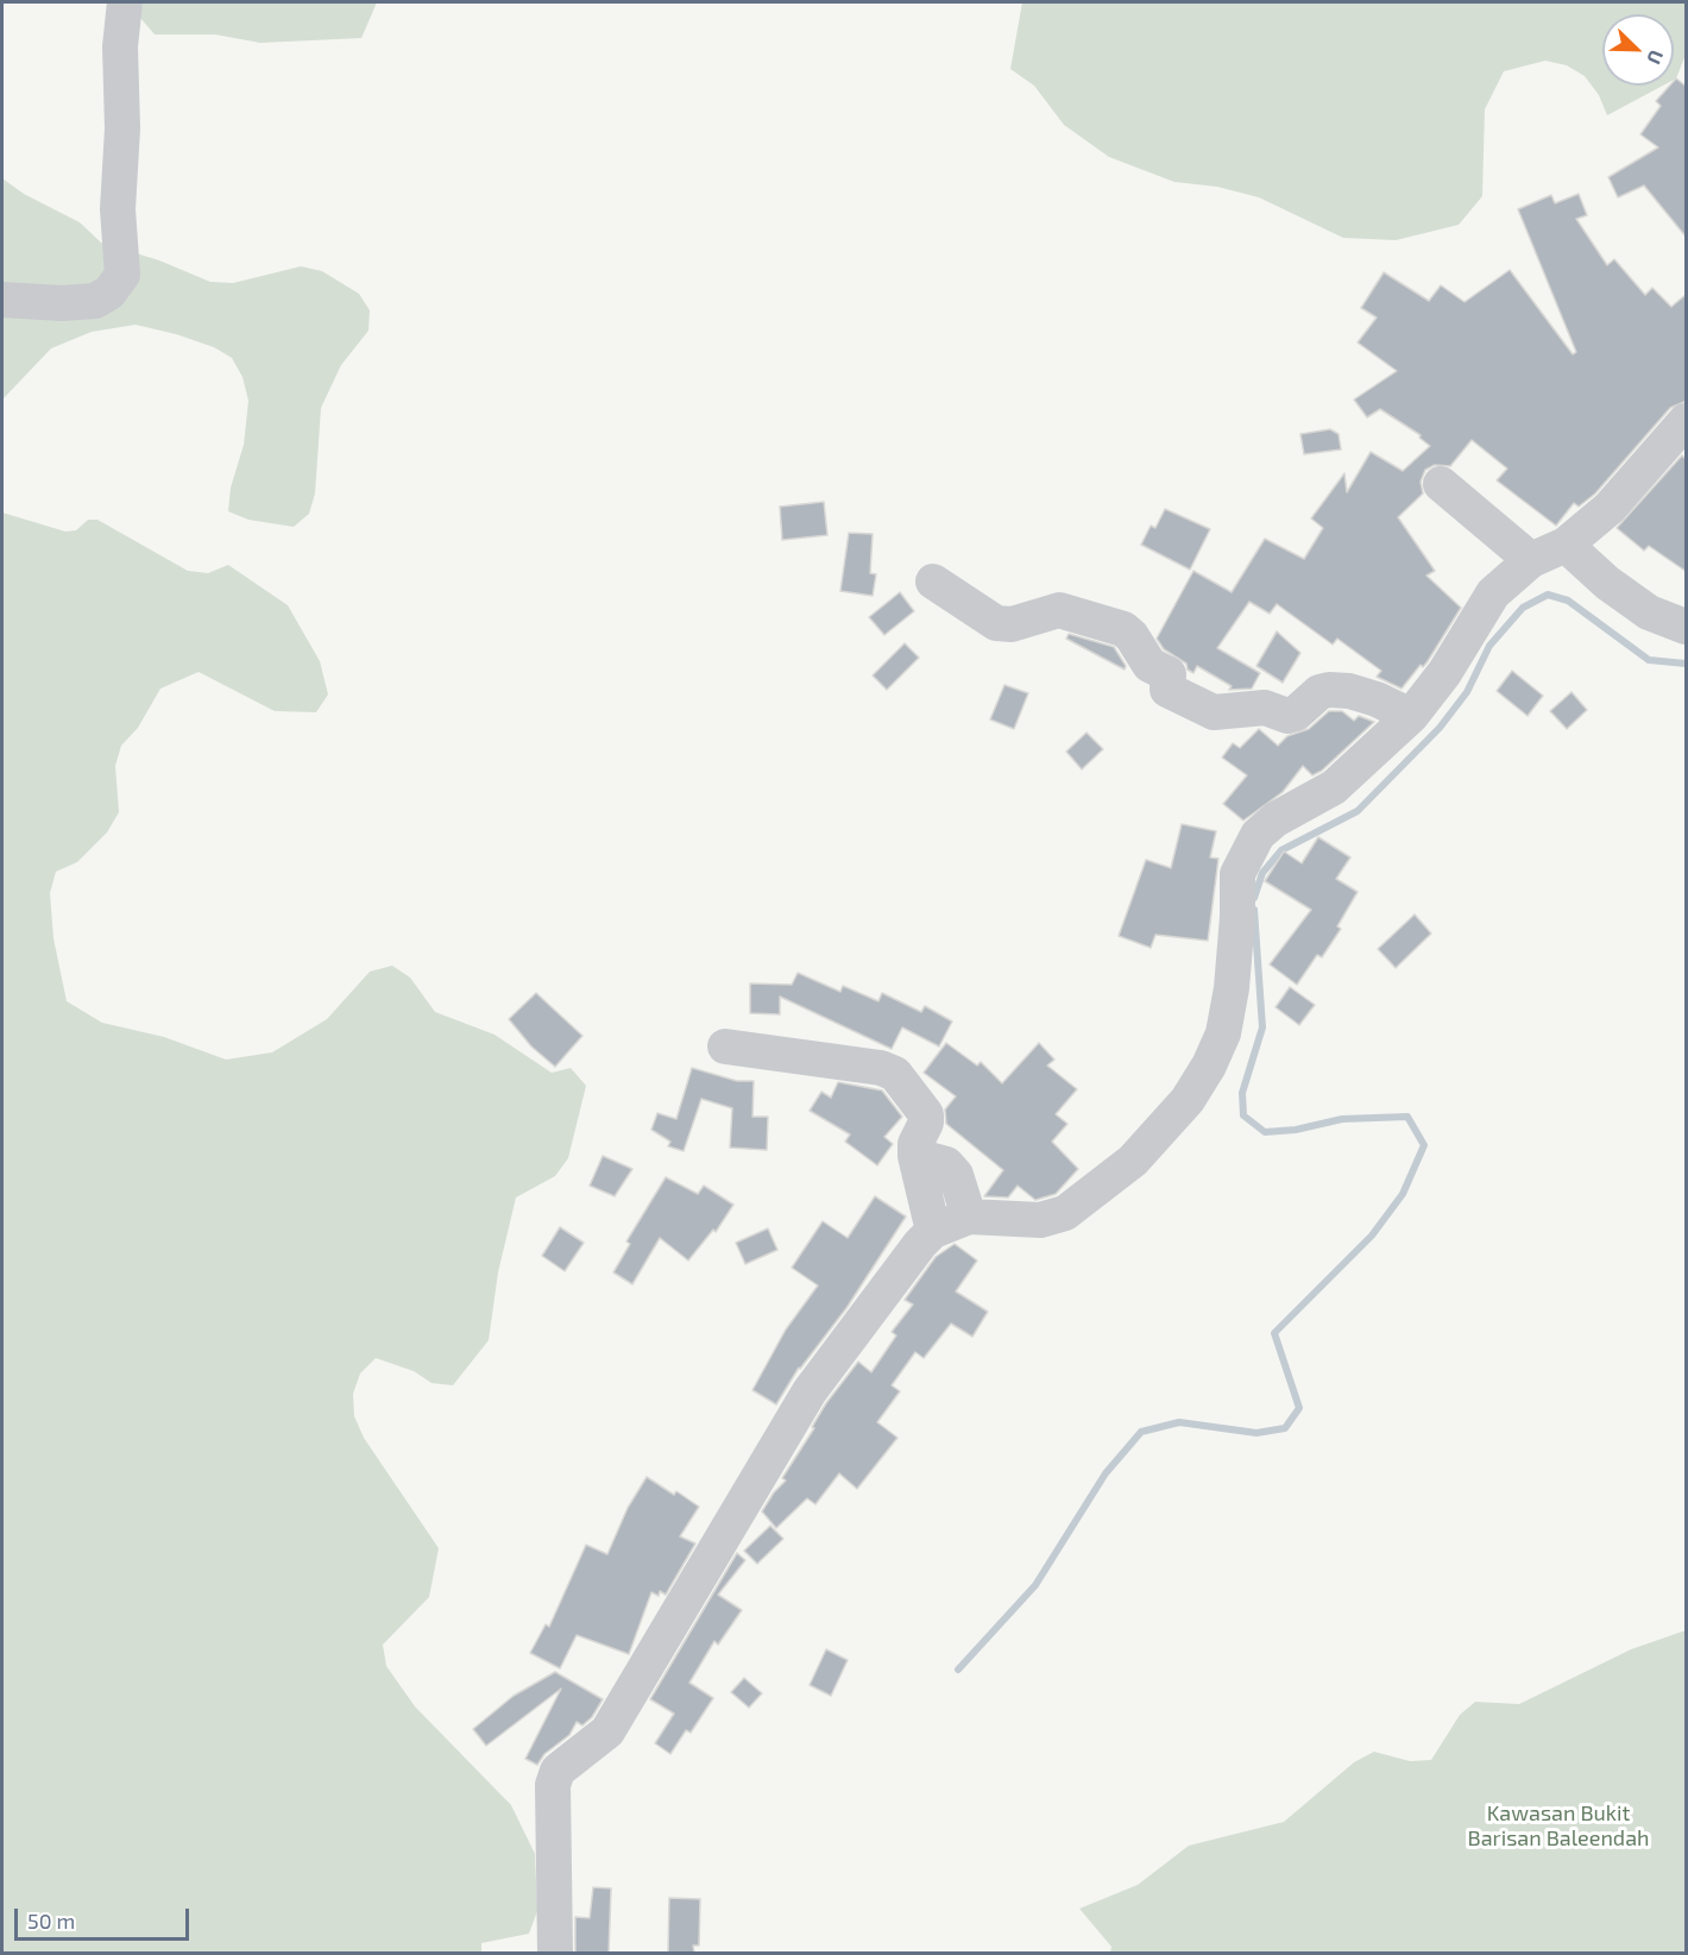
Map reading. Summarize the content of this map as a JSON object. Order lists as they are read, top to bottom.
{
  "parks": ["Kawasan Bukit Barisan Baleendah"],
  "scale_bar": "50 m",
  "north": "bottom right"
}
